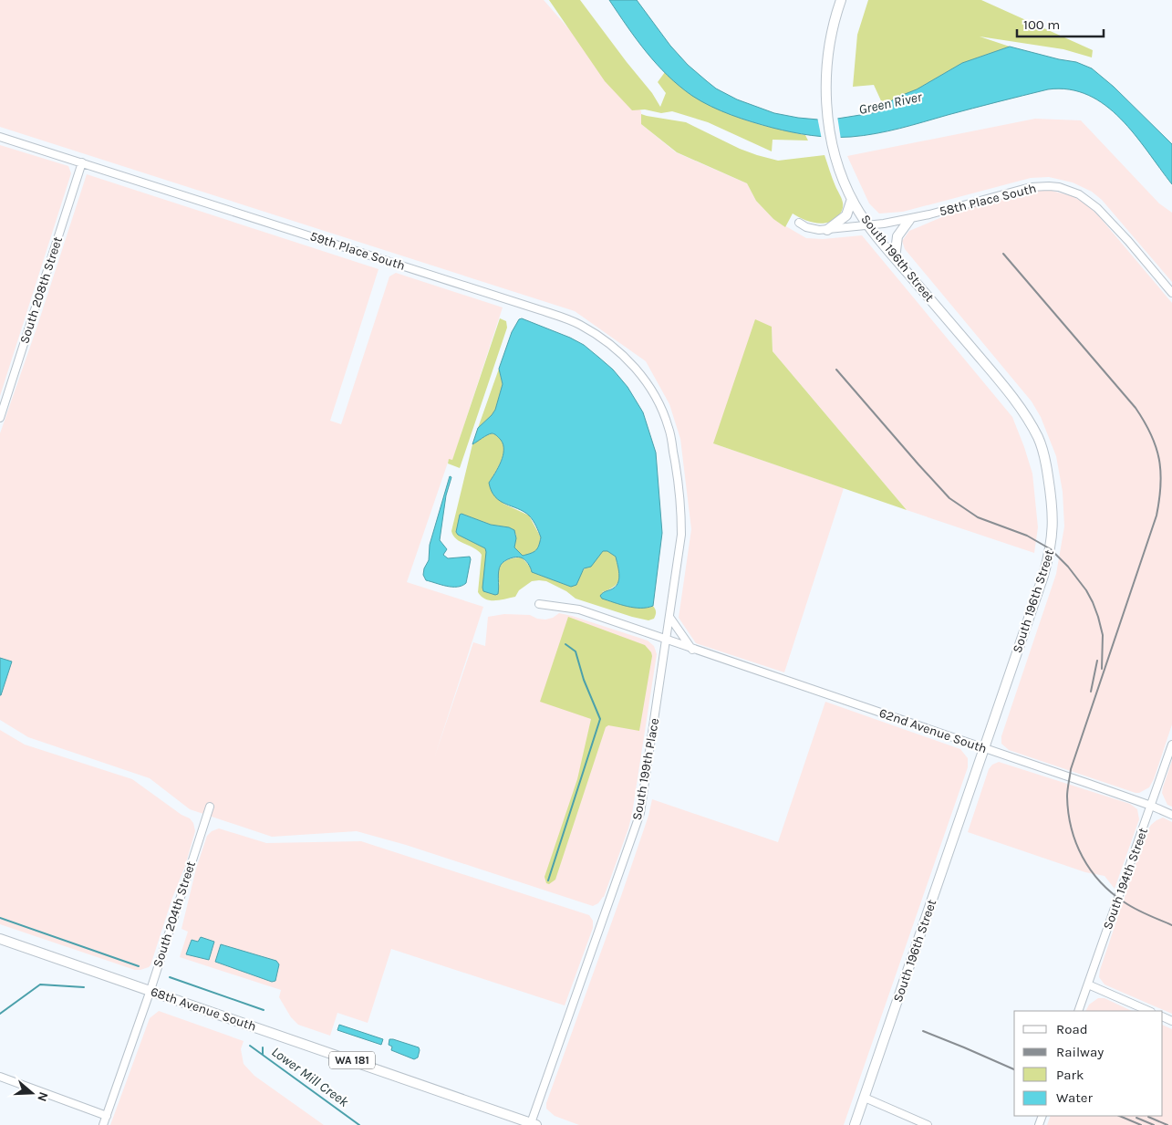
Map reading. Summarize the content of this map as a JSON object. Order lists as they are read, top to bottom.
{
  "streets": {
    "main road": ["South 196th Street", "68th Avenue South", "WA 181"],
    "street": [
      "58th Place South",
      "59th Place South",
      "South 208th Street",
      "62nd Avenue South",
      "South 199th Place",
      "South 194th Street",
      "South 204th Street"
    ]
  },
  "crossings": [
    ["58th Place South", "South 196th Street"],
    ["59th Place South", "South 208th Street"],
    ["59th Place South", "South 199th Place"],
    ["South 196th Street", "62nd Avenue South"],
    ["62nd Avenue South", "South 199th Place"],
    ["62nd Avenue South", "South 194th Street"],
    ["South 199th Place", "68th Avenue South"],
    ["South 204th Street", "68th Avenue South"]
  ],
  "water": ["Green River", "Lower Mill Creek"],
  "legend": [
    "Road",
    "Railway",
    "Park",
    "Water"
  ],
  "scale_bar": "100 m",
  "north": "right"
}
